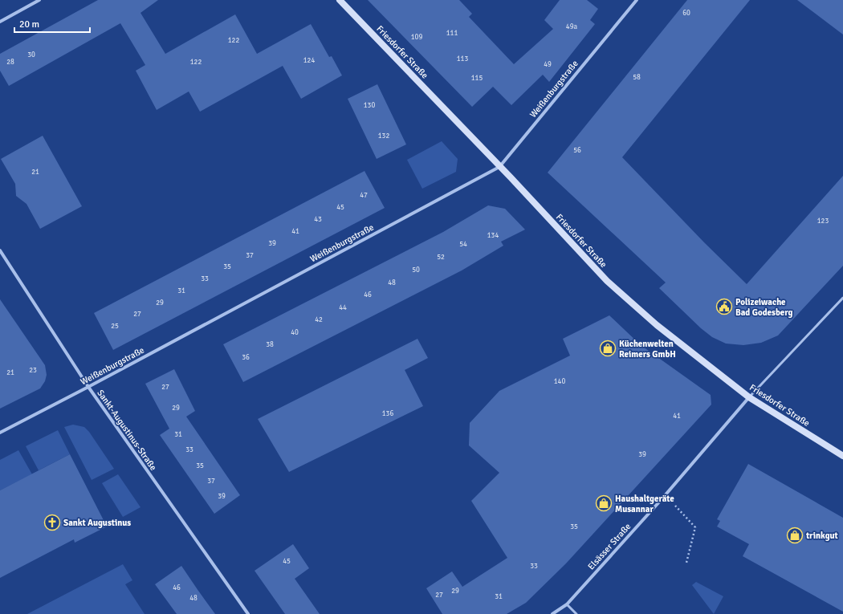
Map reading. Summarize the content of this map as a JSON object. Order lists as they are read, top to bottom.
{
  "streets": {
    "street": [
      "Friesdorfer Straße",
      "Weißenburgstraße",
      "Sankt-Augustinus-Straße",
      "Elsässer Straße"
    ]
  },
  "crossings": [
    ["Friesdorfer Straße", "Weißenburgstraße"],
    ["Friesdorfer Straße", "Elsässer Straße"],
    ["Weißenburgstraße", "Sankt-Augustinus-Straße"]
  ],
  "places": {
    "public building": ["Polizeiwache Bad Godesberg"],
    "shop": ["Küchenwelten Reimers GmbH", "Haushaltgeräte Musannar", "trinkgut"],
    "church": ["Sankt Augustinus"]
  },
  "house_numbers": [
    "60",
    "49a",
    "111",
    "109",
    "122",
    "30",
    "113",
    "124",
    "28",
    "122",
    "49",
    "58",
    "115",
    "130",
    "132",
    "56",
    "21",
    "47",
    "45",
    "43",
    "123",
    "41",
    "134",
    "39",
    "54",
    "37",
    "52",
    "35",
    "50",
    "33",
    "48",
    "31",
    "46",
    "29",
    "44",
    "27",
    "42",
    "25",
    "40",
    "38",
    "36",
    "23",
    "21",
    "140",
    "27",
    "29",
    "136",
    "41",
    "31",
    "33",
    "39",
    "35",
    "37",
    "39",
    "35",
    "45",
    "33",
    "46",
    "29",
    "27",
    "31",
    "48"
  ],
  "scale_bar": "20 m"
}
